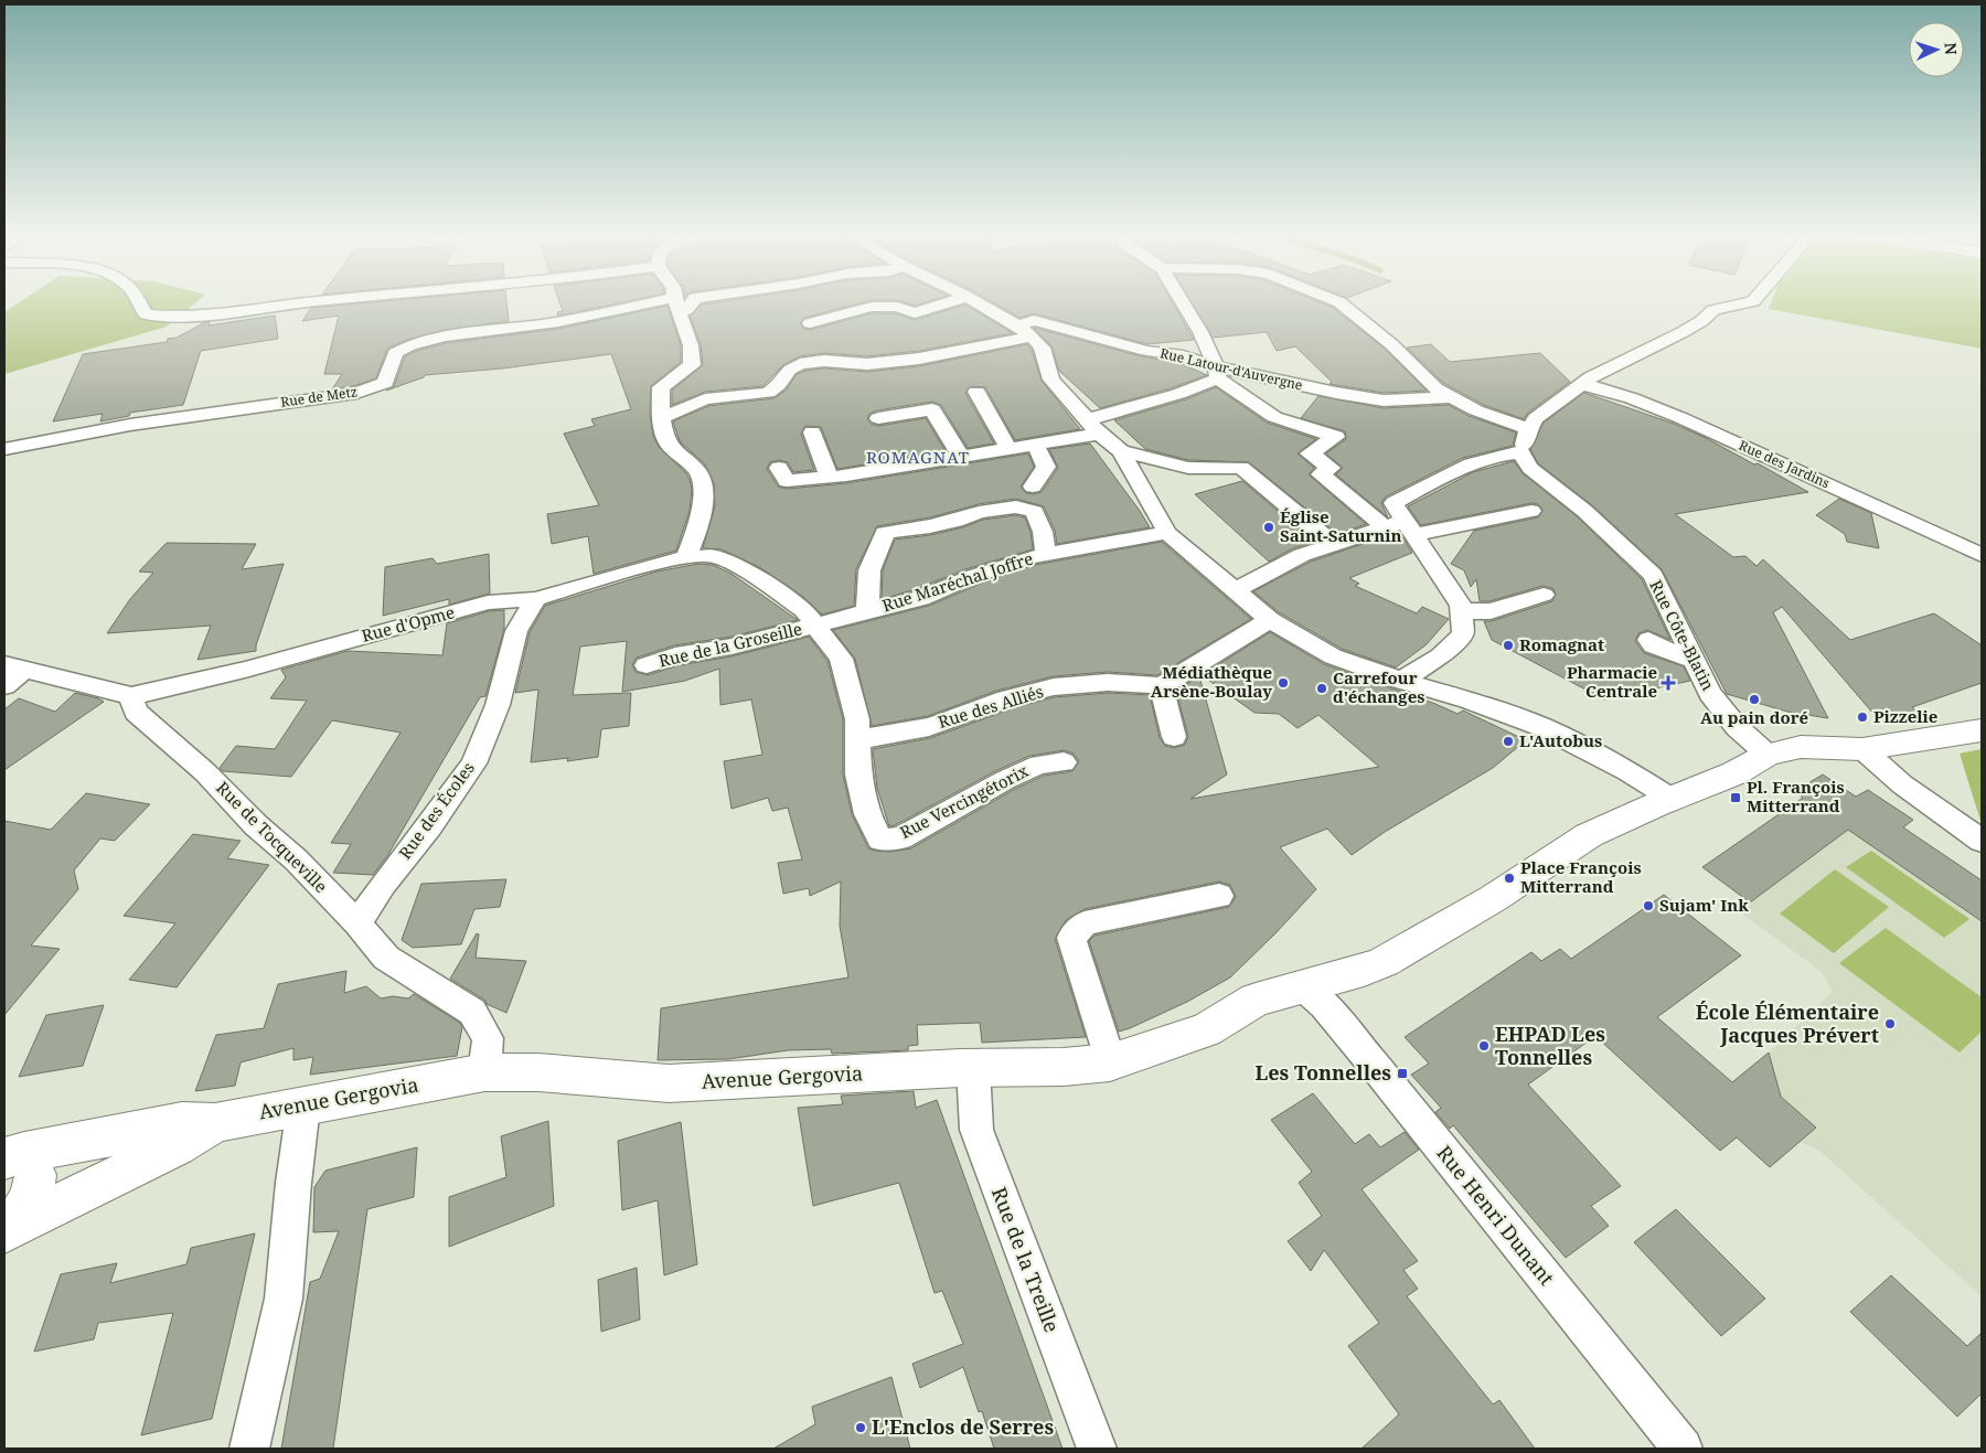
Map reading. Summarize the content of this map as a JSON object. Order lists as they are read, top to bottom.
{
  "streets": {
    "main road": ["Avenue Gergovia"],
    "street": [
      "Rue Latour-d'Auvergne",
      "Rue de Metz",
      "Rue des Jardins",
      "Rue Maréchal Joffre",
      "Rue d'Opme",
      "Rue Côte-Blatin",
      "Rue de la Groseille",
      "Rue des Alliés",
      "Rue Vercingétorix",
      "Rue des Écoles",
      "Rue de Tocqueville",
      "Rue Henri Dunant",
      "Rue de la Treille"
    ]
  },
  "crossings": [
    ["Rue Maréchal Joffre", "Rue de la Groseille"],
    ["Rue Maréchal Joffre", "Rue Vercingétorix"],
    ["Rue d'Opme", "Rue Vercingétorix"],
    ["Rue d'Opme", "Rue des Écoles"],
    ["Rue d'Opme", "Rue de Tocqueville"],
    ["Rue de la Groseille", "Rue Vercingétorix"],
    ["Rue des Alliés", "Rue Vercingétorix"],
    ["Rue des Écoles", "Rue de Tocqueville"],
    ["Rue de Tocqueville", "Avenue Gergovia"],
    ["Avenue Gergovia", "Rue Henri Dunant"],
    ["Avenue Gergovia", "Rue de la Treille"]
  ],
  "districts": ["ROMAGNAT"],
  "places": {
    "other": [
      "Église Saint-Saturnin",
      "Romagnat",
      "Médiathèque Arsène-Boulay",
      "Carrefour d'échanges",
      "Au pain doré",
      "Pizzelie",
      "L'Autobus",
      "Place François Mitterrand",
      "Sujam' Ink",
      "École Élémentaire Jacques Prévert",
      "EHPAD Les Tonnelles",
      "L'Enclos de Serres"
    ],
    "health": ["Pharmacie Centrale"],
    "transit": ["Pl. François Mitterrand", "Les Tonnelles"]
  },
  "north": "right"
}
